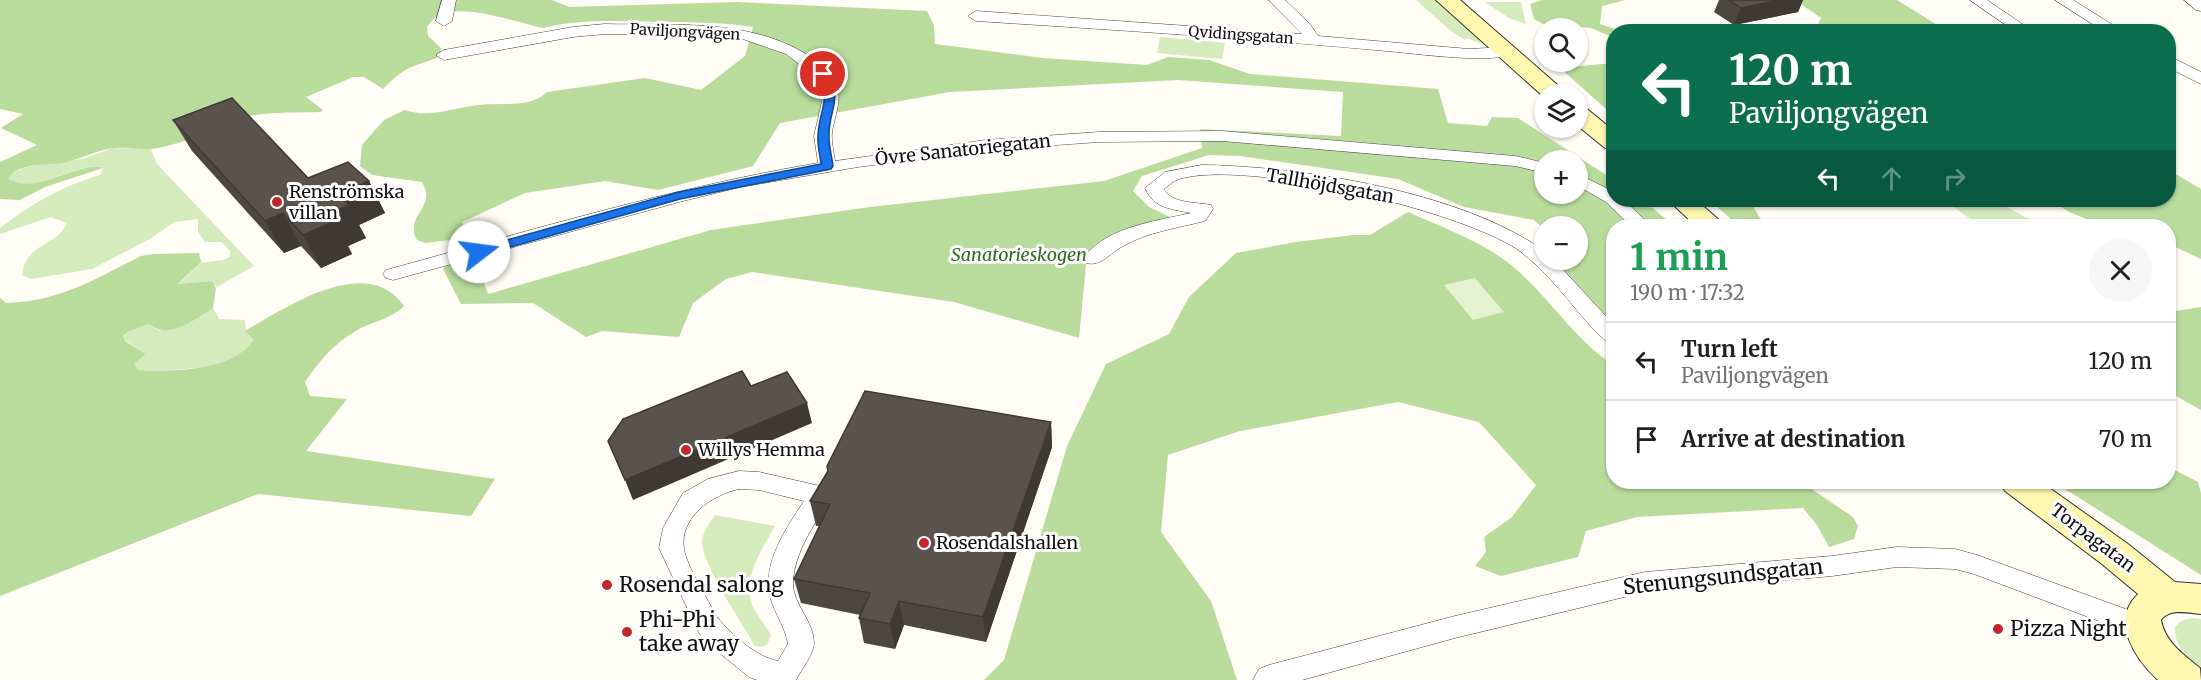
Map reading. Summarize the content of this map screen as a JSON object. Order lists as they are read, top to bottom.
{
  "streets": {
    "street": [
      "Paviljongvägen",
      "Qvidingsgatan",
      "Övre Sanatoriegatan",
      "Tallhöjdsgatan",
      "Torpagatan",
      "Stenungsundsgatan"
    ]
  },
  "crossings": [
    ["Paviljongvägen", "Övre Sanatoriegatan"]
  ],
  "parks": ["Sanatorieskogen"],
  "places": [
    "Renströmska villan",
    "Willys Hemma",
    "Rosendalshallen",
    "Rosendal salong",
    "Pizza Night",
    "Phi-Phi take away"
  ],
  "page": {
    "map_buttons": ["+", "−"],
    "turn": ["120 m", "Paviljongvägen"],
    "heading": ["1 min", "190 m · 17:32"],
    "list": [
      {
        "name": "Turn left",
        "note": "Paviljongvägen",
        "value": "120 m"
      },
      {
        "name": "Arrive at destination",
        "value": "70 m"
      }
    ]
  }
}
